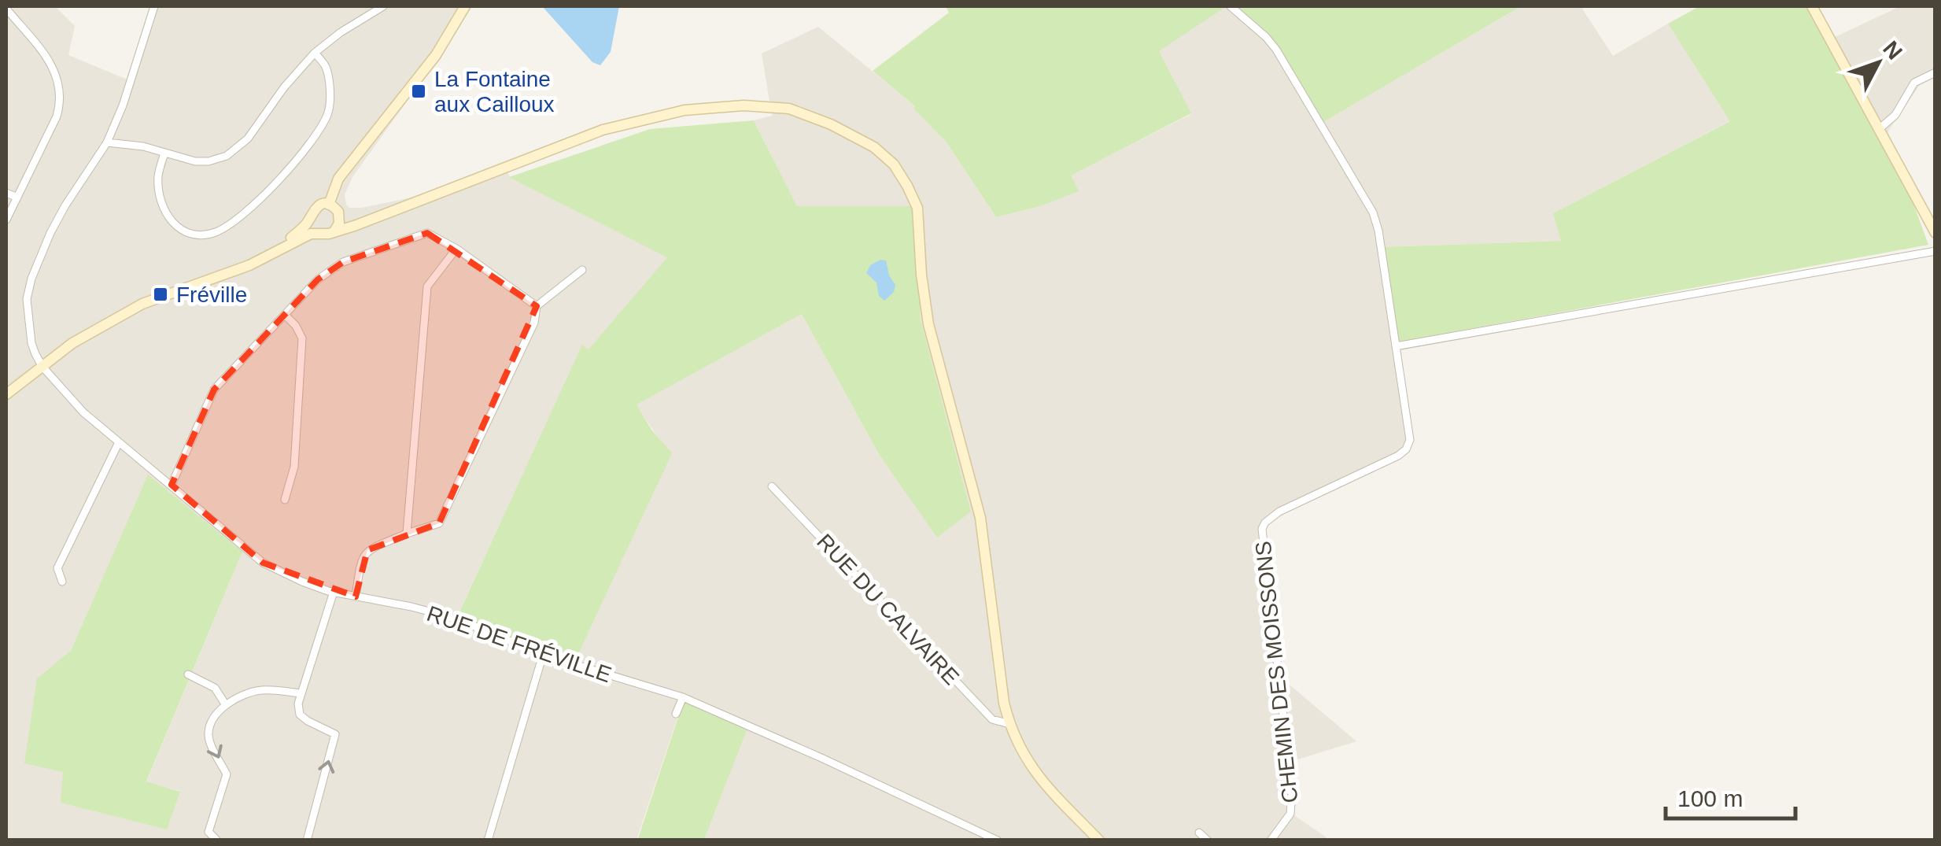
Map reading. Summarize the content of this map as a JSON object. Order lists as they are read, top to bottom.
{
  "streets": {
    "street": ["RUE DU CALVAIRE", "RUE DE FRÉVILLE", "CHEMIN DES MOISSONS"]
  },
  "places": {
    "transit": ["La Fontaine aux Cailloux", "Fréville"]
  },
  "scale_bar": "100 m",
  "north": "top right"
}
